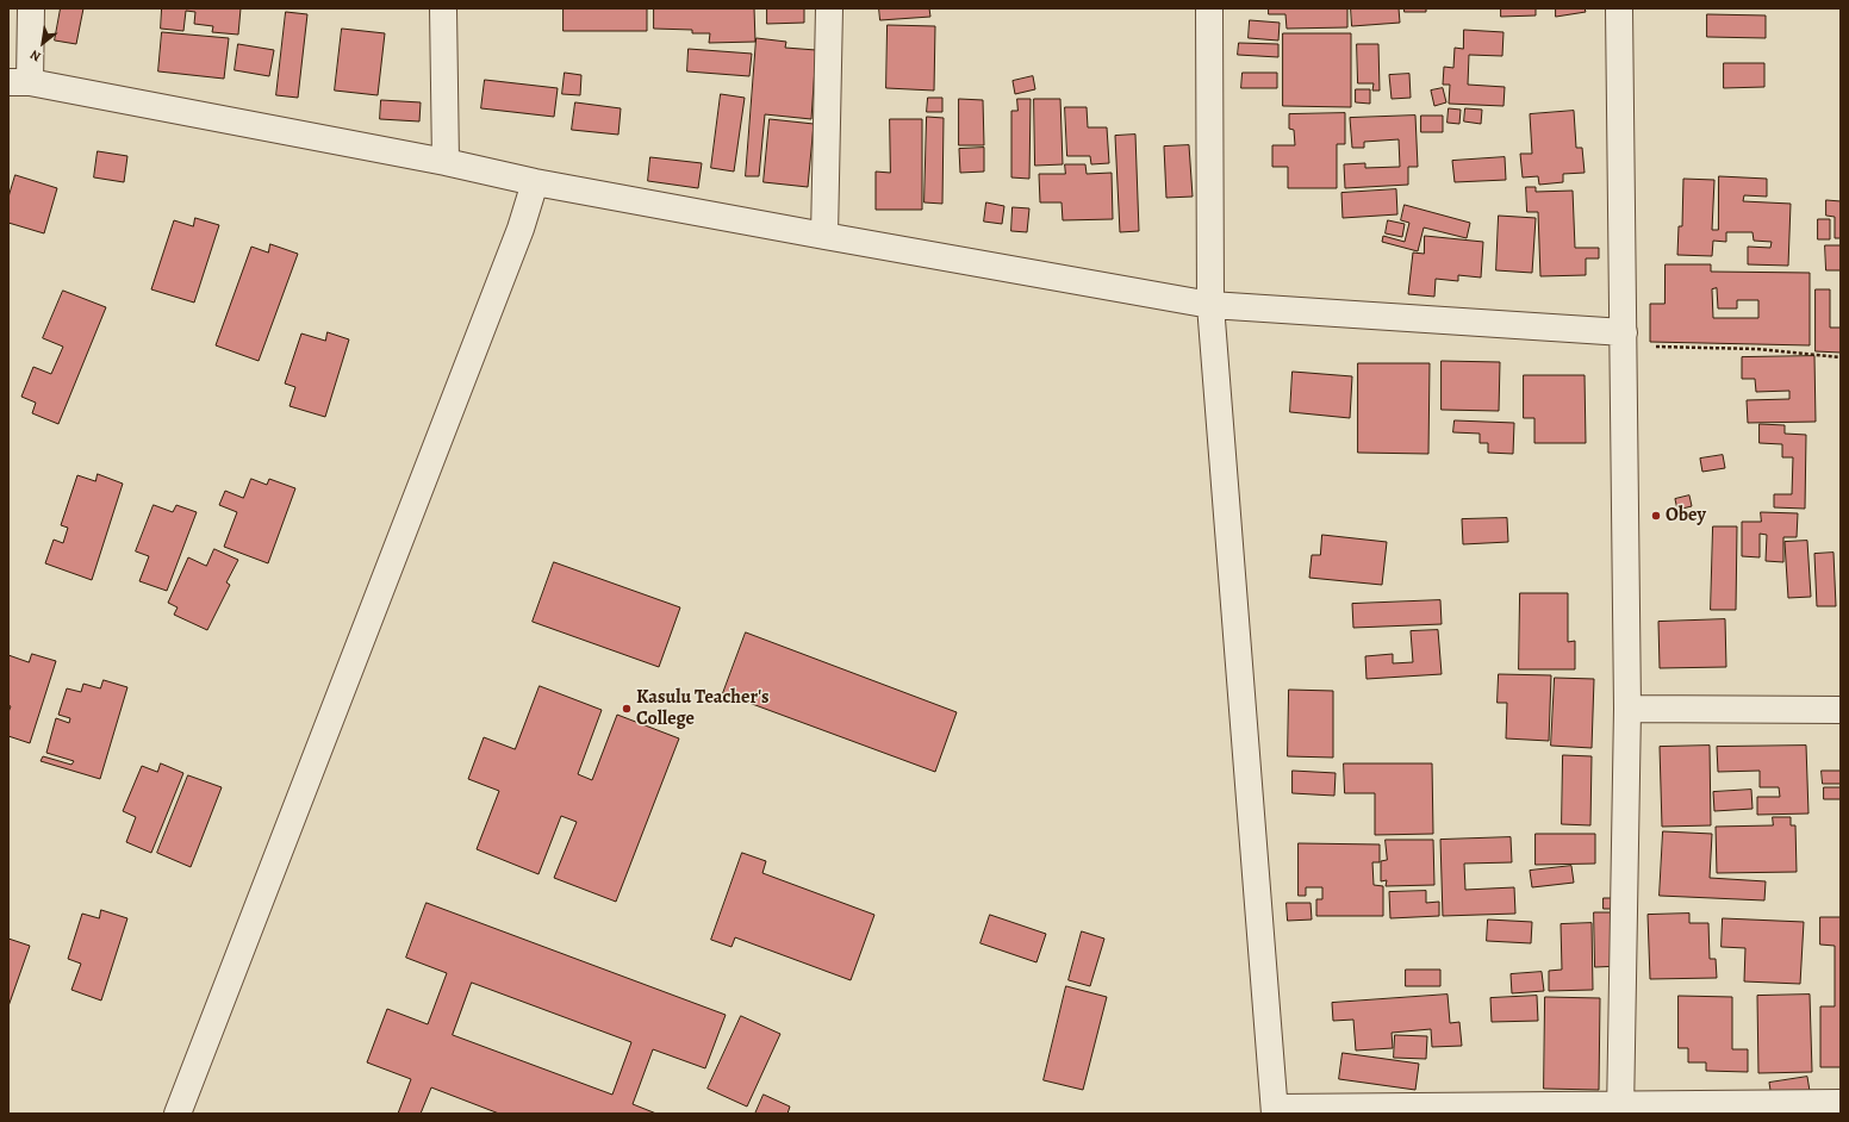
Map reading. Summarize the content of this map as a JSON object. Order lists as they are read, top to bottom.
{
  "places": ["Obey", "Kasulu Teacher's College"],
  "north": "bottom left"
}
